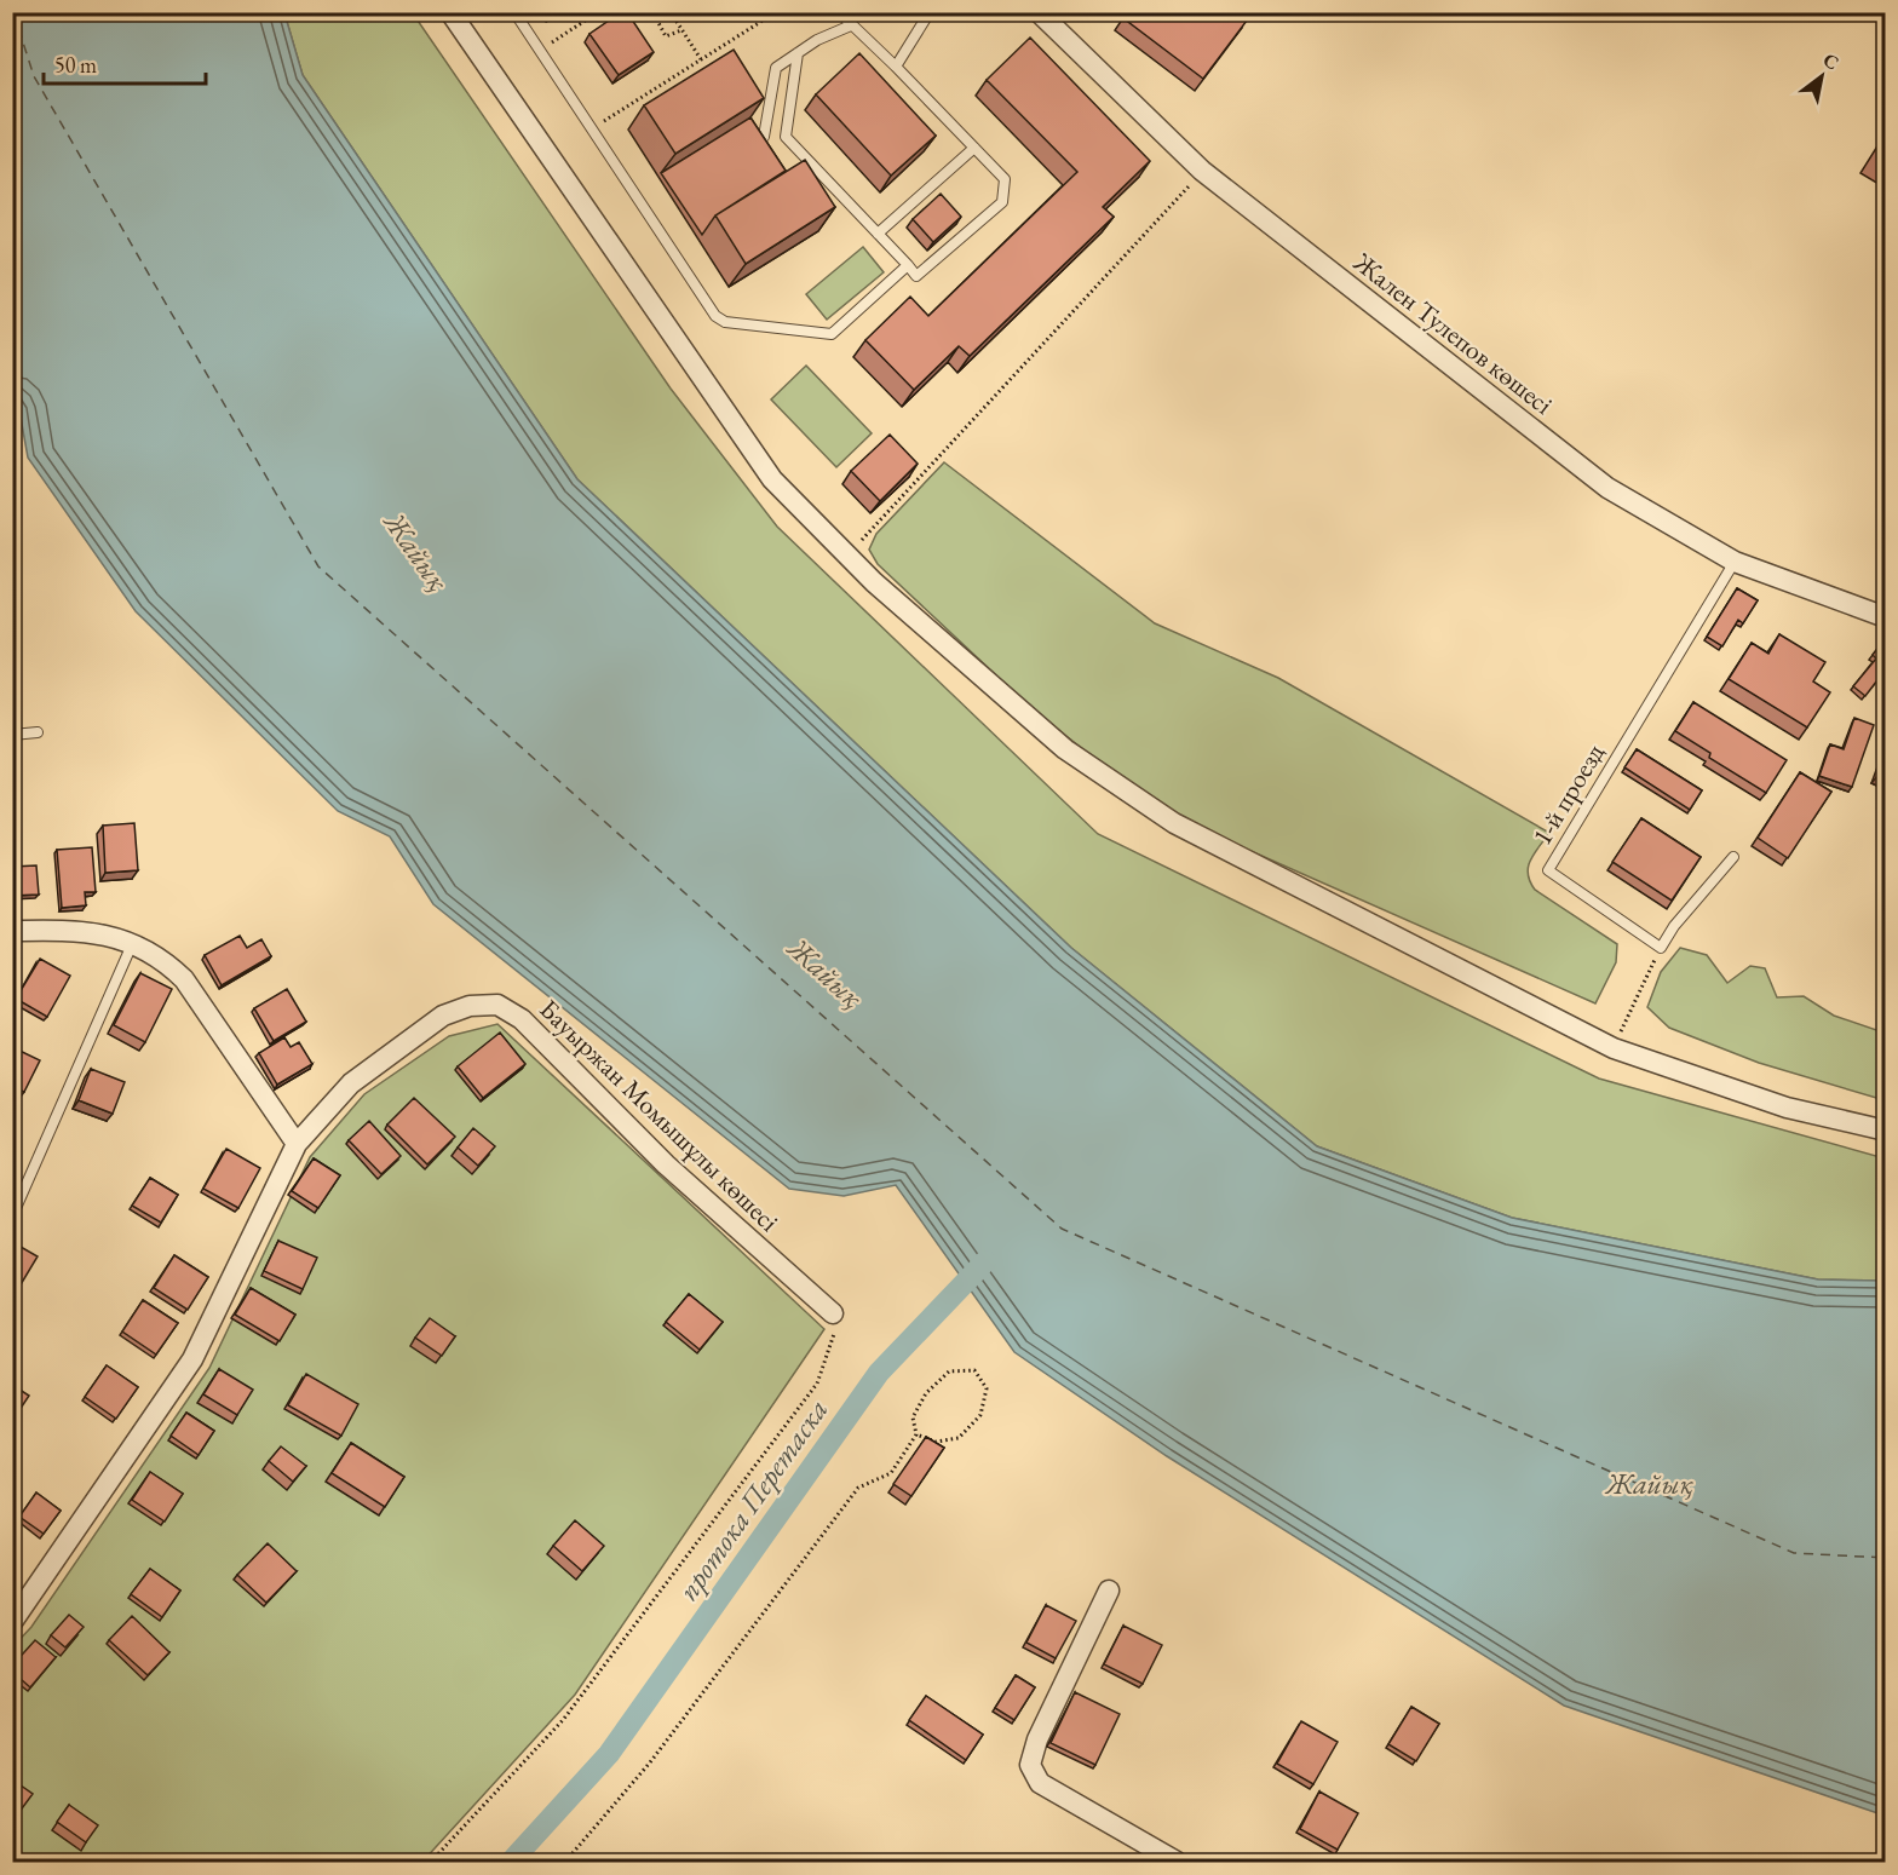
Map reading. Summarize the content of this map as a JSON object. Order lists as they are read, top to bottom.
{
  "streets": {
    "street": ["Жален Тулепов көшесі", "Бауыржан Момышұлы көшесі"],
    "lane": ["1-й проезд"]
  },
  "crossings": [
    ["Жален Тулепов көшесі", "1-й проезд"]
  ],
  "water": ["Жайық", "протока Перетаска"],
  "scale_bar": "50 m",
  "north": "top right"
}
